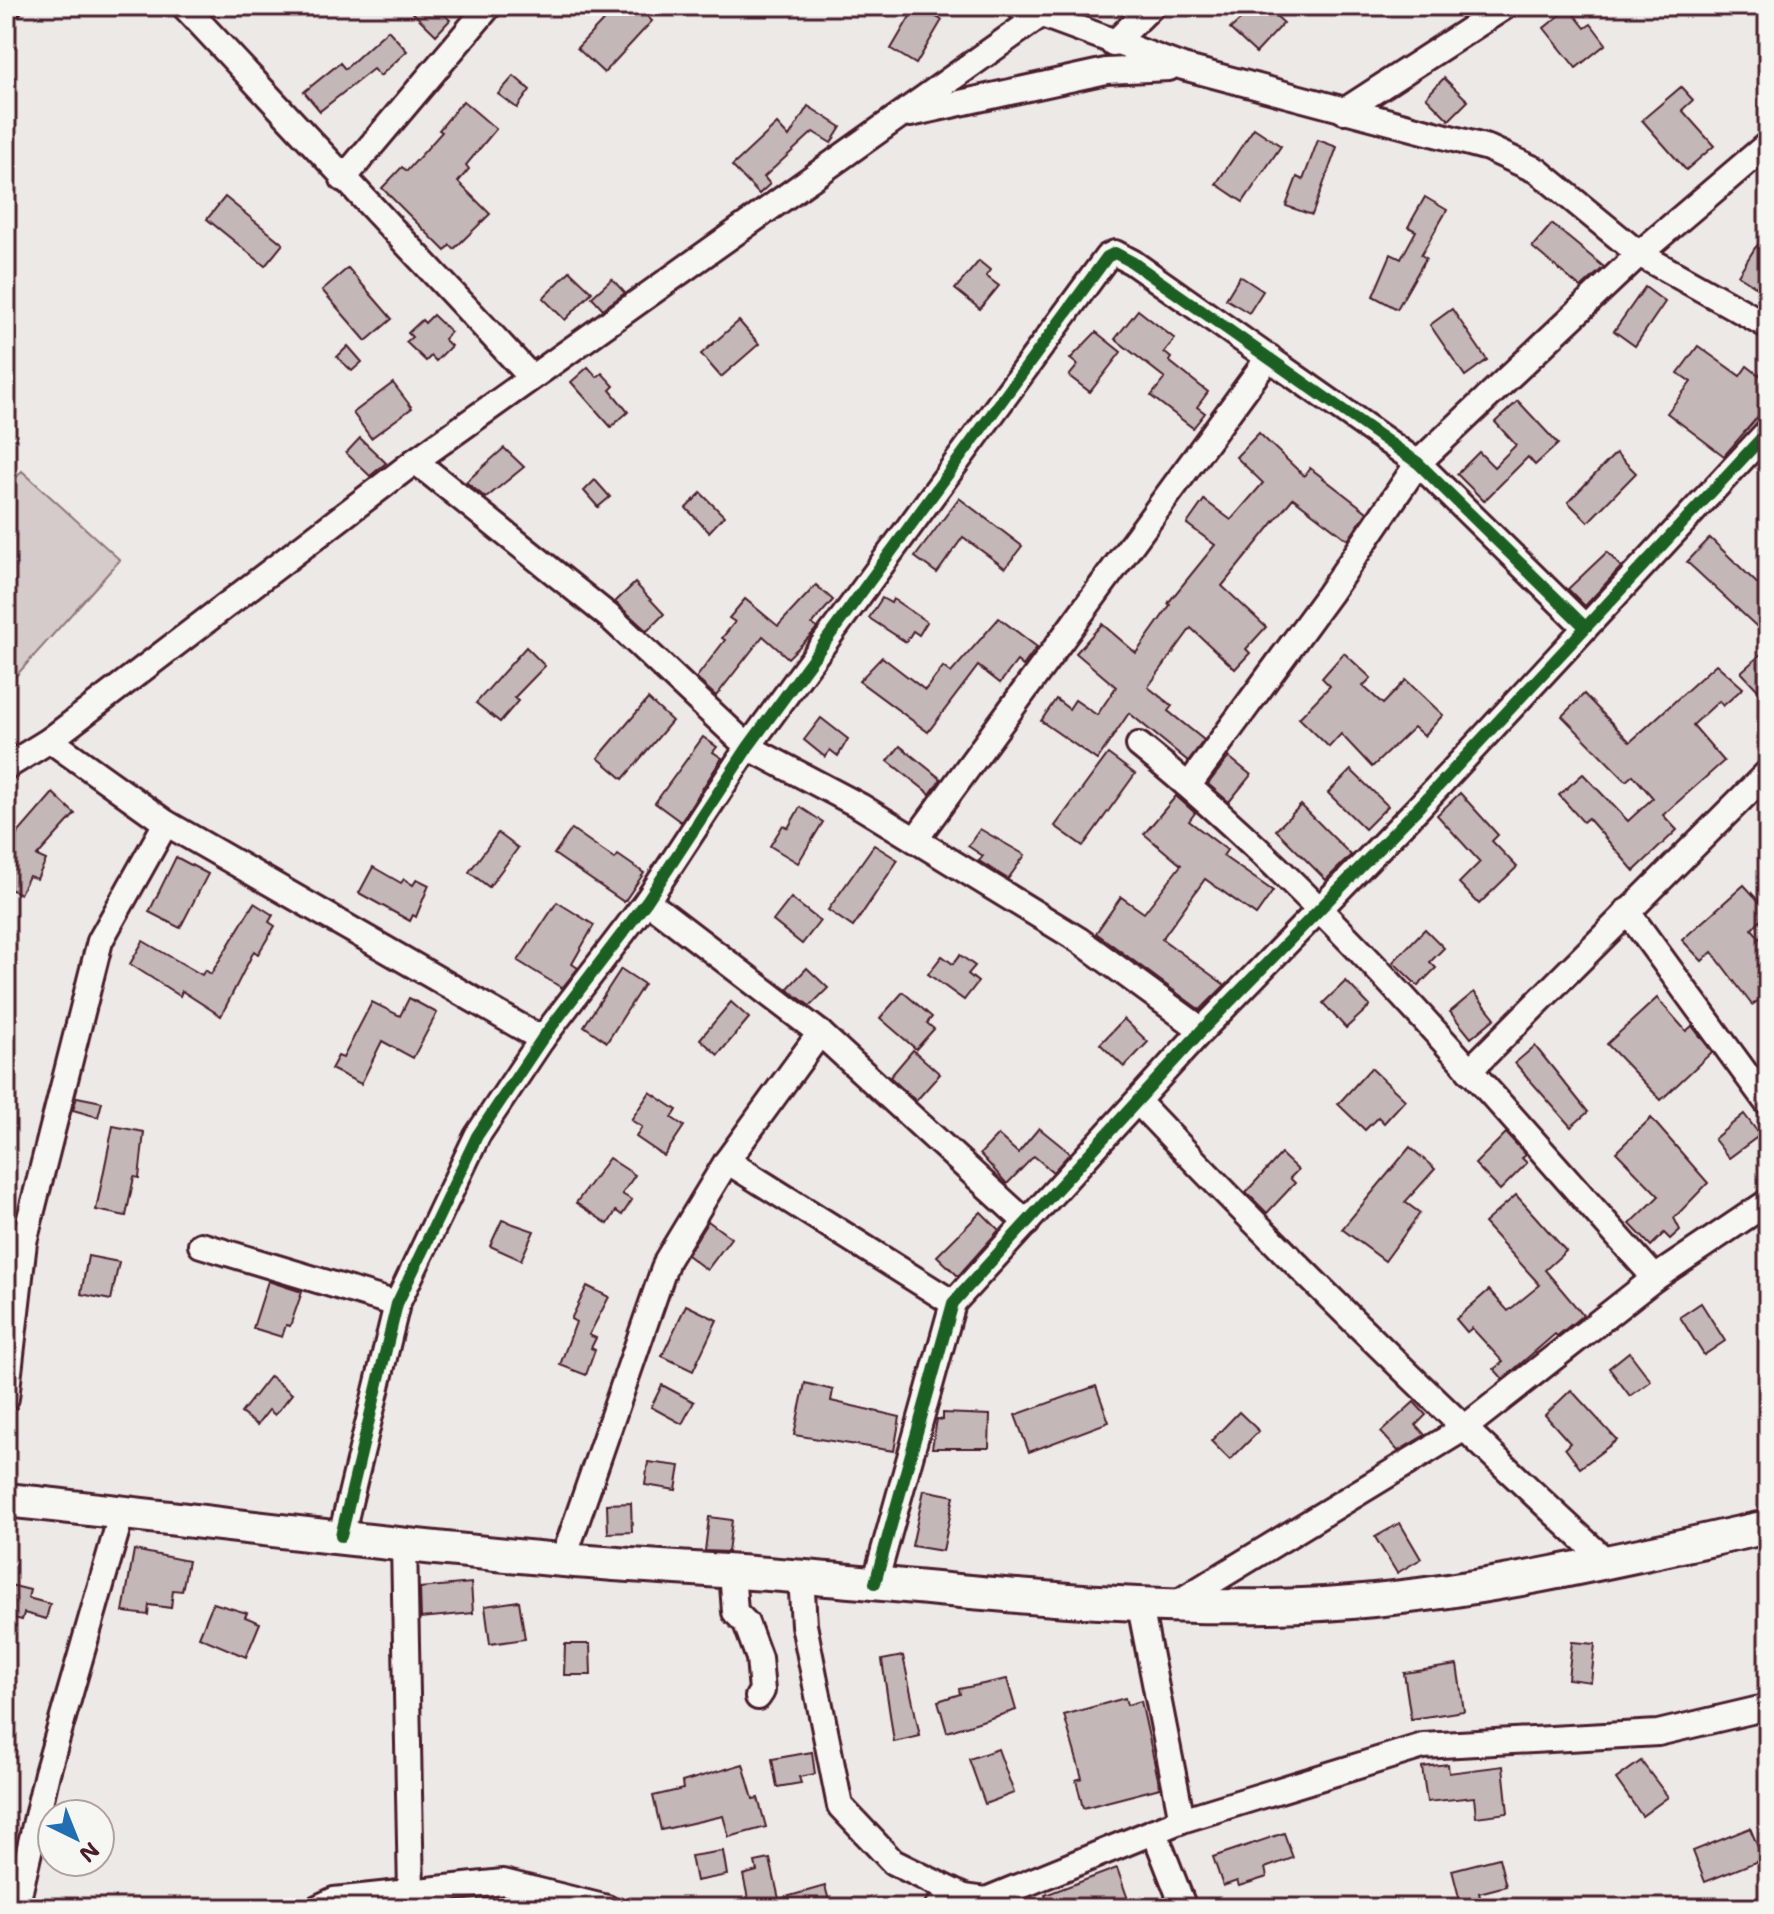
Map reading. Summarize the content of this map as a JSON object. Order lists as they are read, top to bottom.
{
  "north": "bottom right"
}
